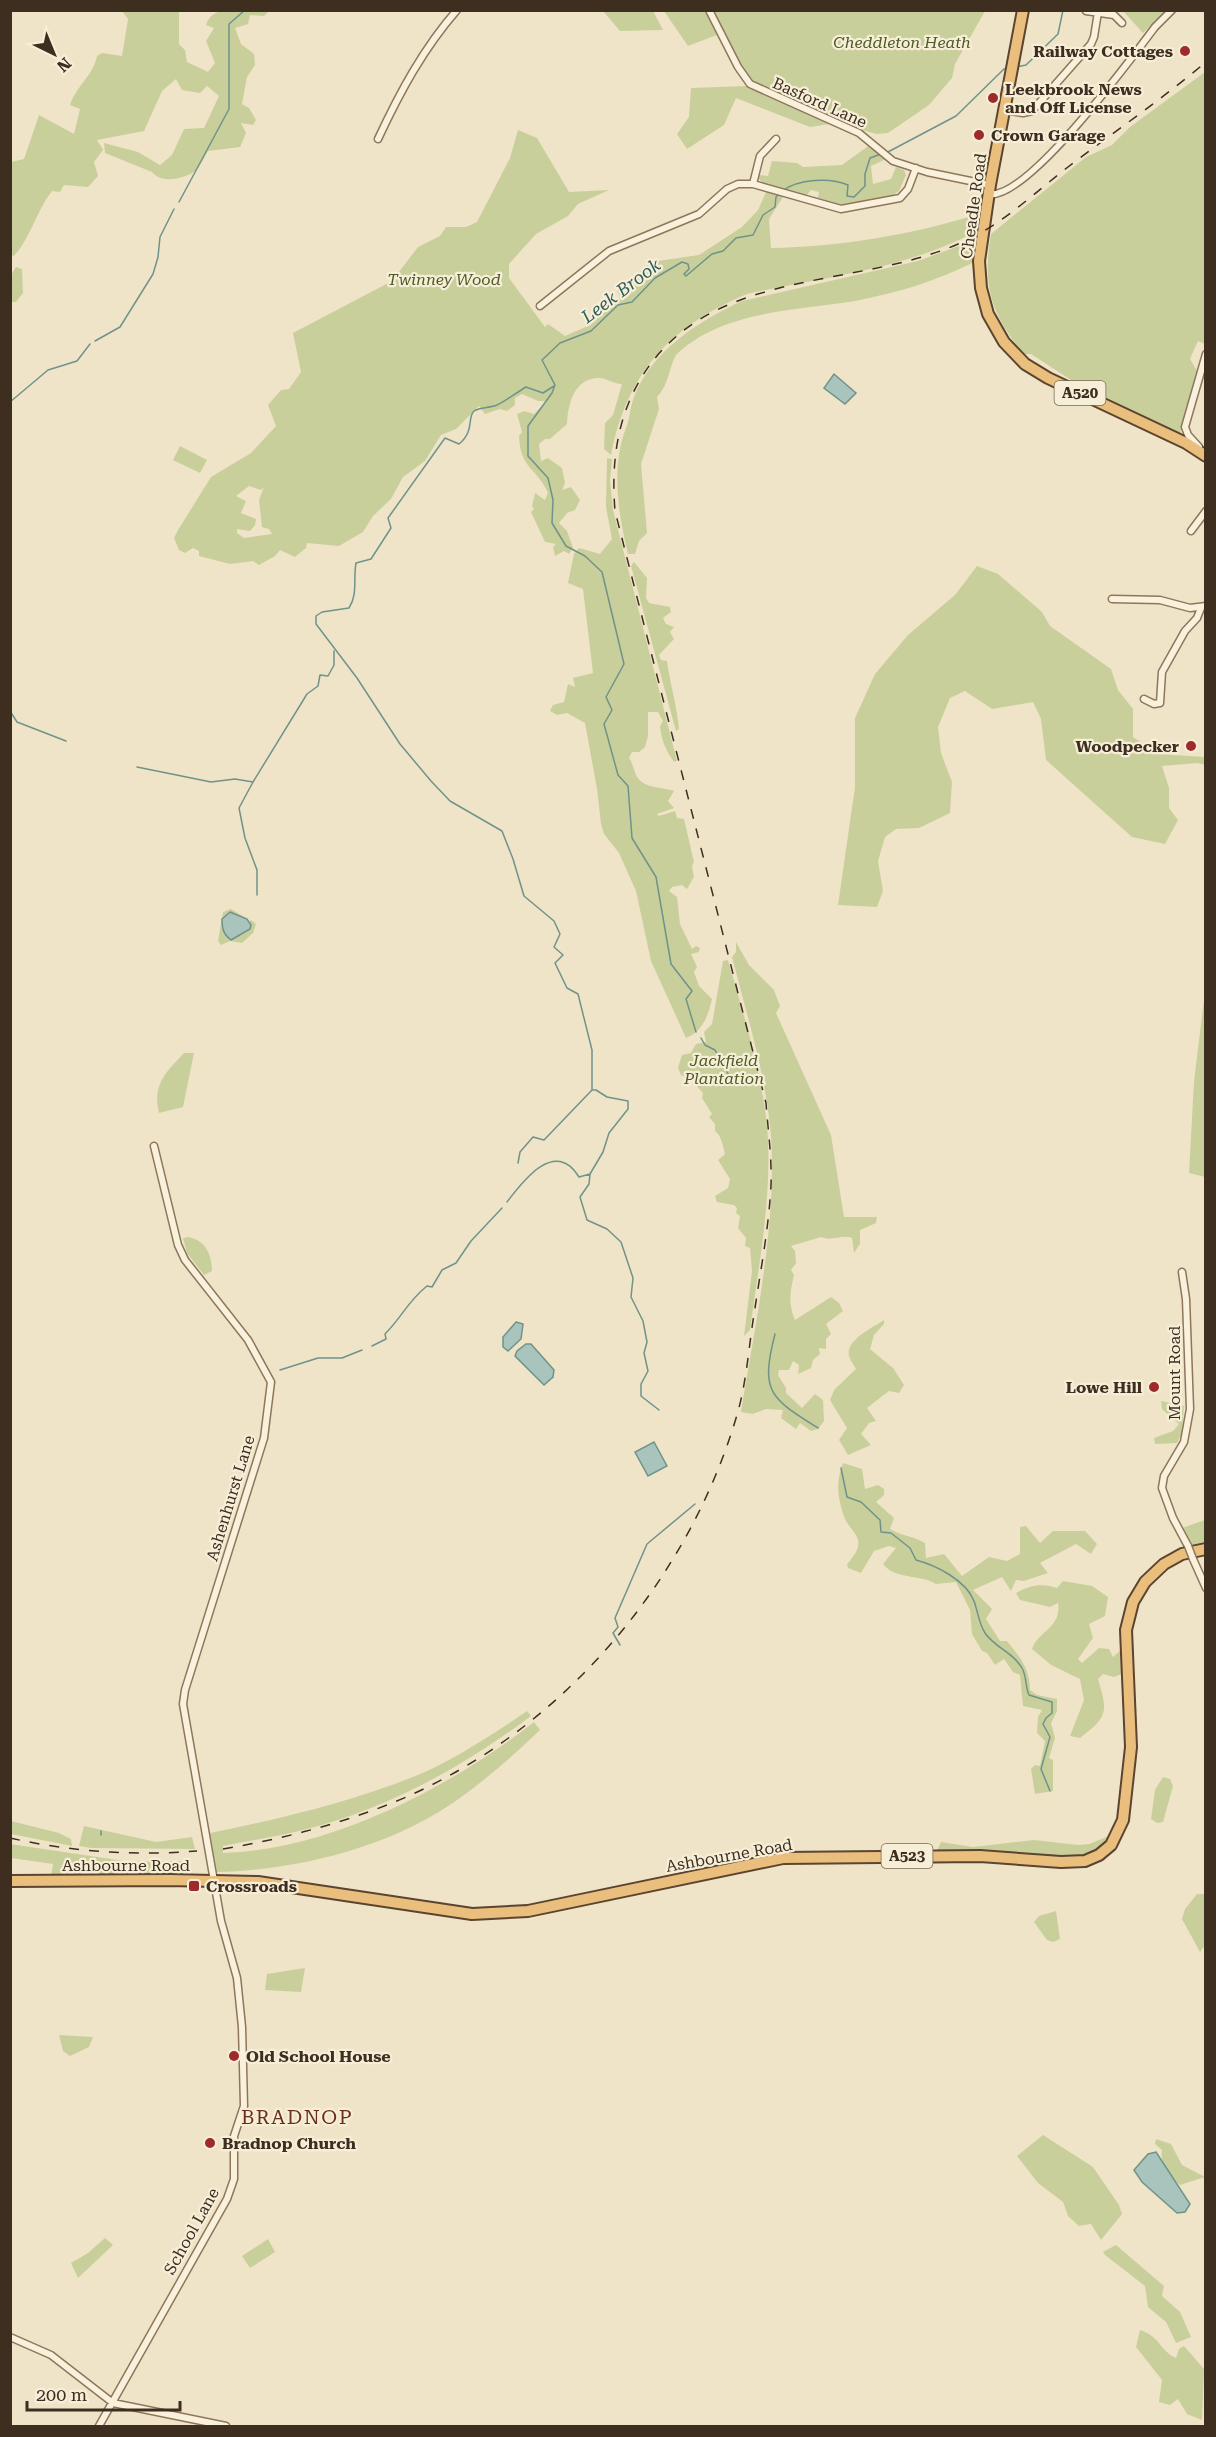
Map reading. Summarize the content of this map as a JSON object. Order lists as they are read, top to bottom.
{
  "streets": {
    "highway": [
      "Cheadle Road",
      "A520",
      "Ashbourne Road",
      "A523"
    ],
    "street": [
      "Basford Lane",
      "Mount Road",
      "Ashenhurst Lane",
      "School Lane"
    ]
  },
  "crossings": [
    ["Basford Lane", "Cheadle Road"],
    ["Ashenhurst Lane", "Ashbourne Road"],
    ["Ashenhurst Lane", "School Lane"],
    ["Ashbourne Road", "School Lane"]
  ],
  "districts": ["BRADNOP"],
  "water": ["Leek Brook"],
  "parks": ["Cheddleton Heath", "Twinney Wood", "Jackfield Plantation"],
  "places": {
    "other": [
      "Railway Cottages",
      "Leekbrook News and Off License",
      "Crown Garage",
      "Woodpecker",
      "Lowe Hill",
      "Old School House",
      "Bradnop Church"
    ],
    "transit": ["Crossroads"]
  },
  "scale_bar": "200 m",
  "north": "bottom right"
}
